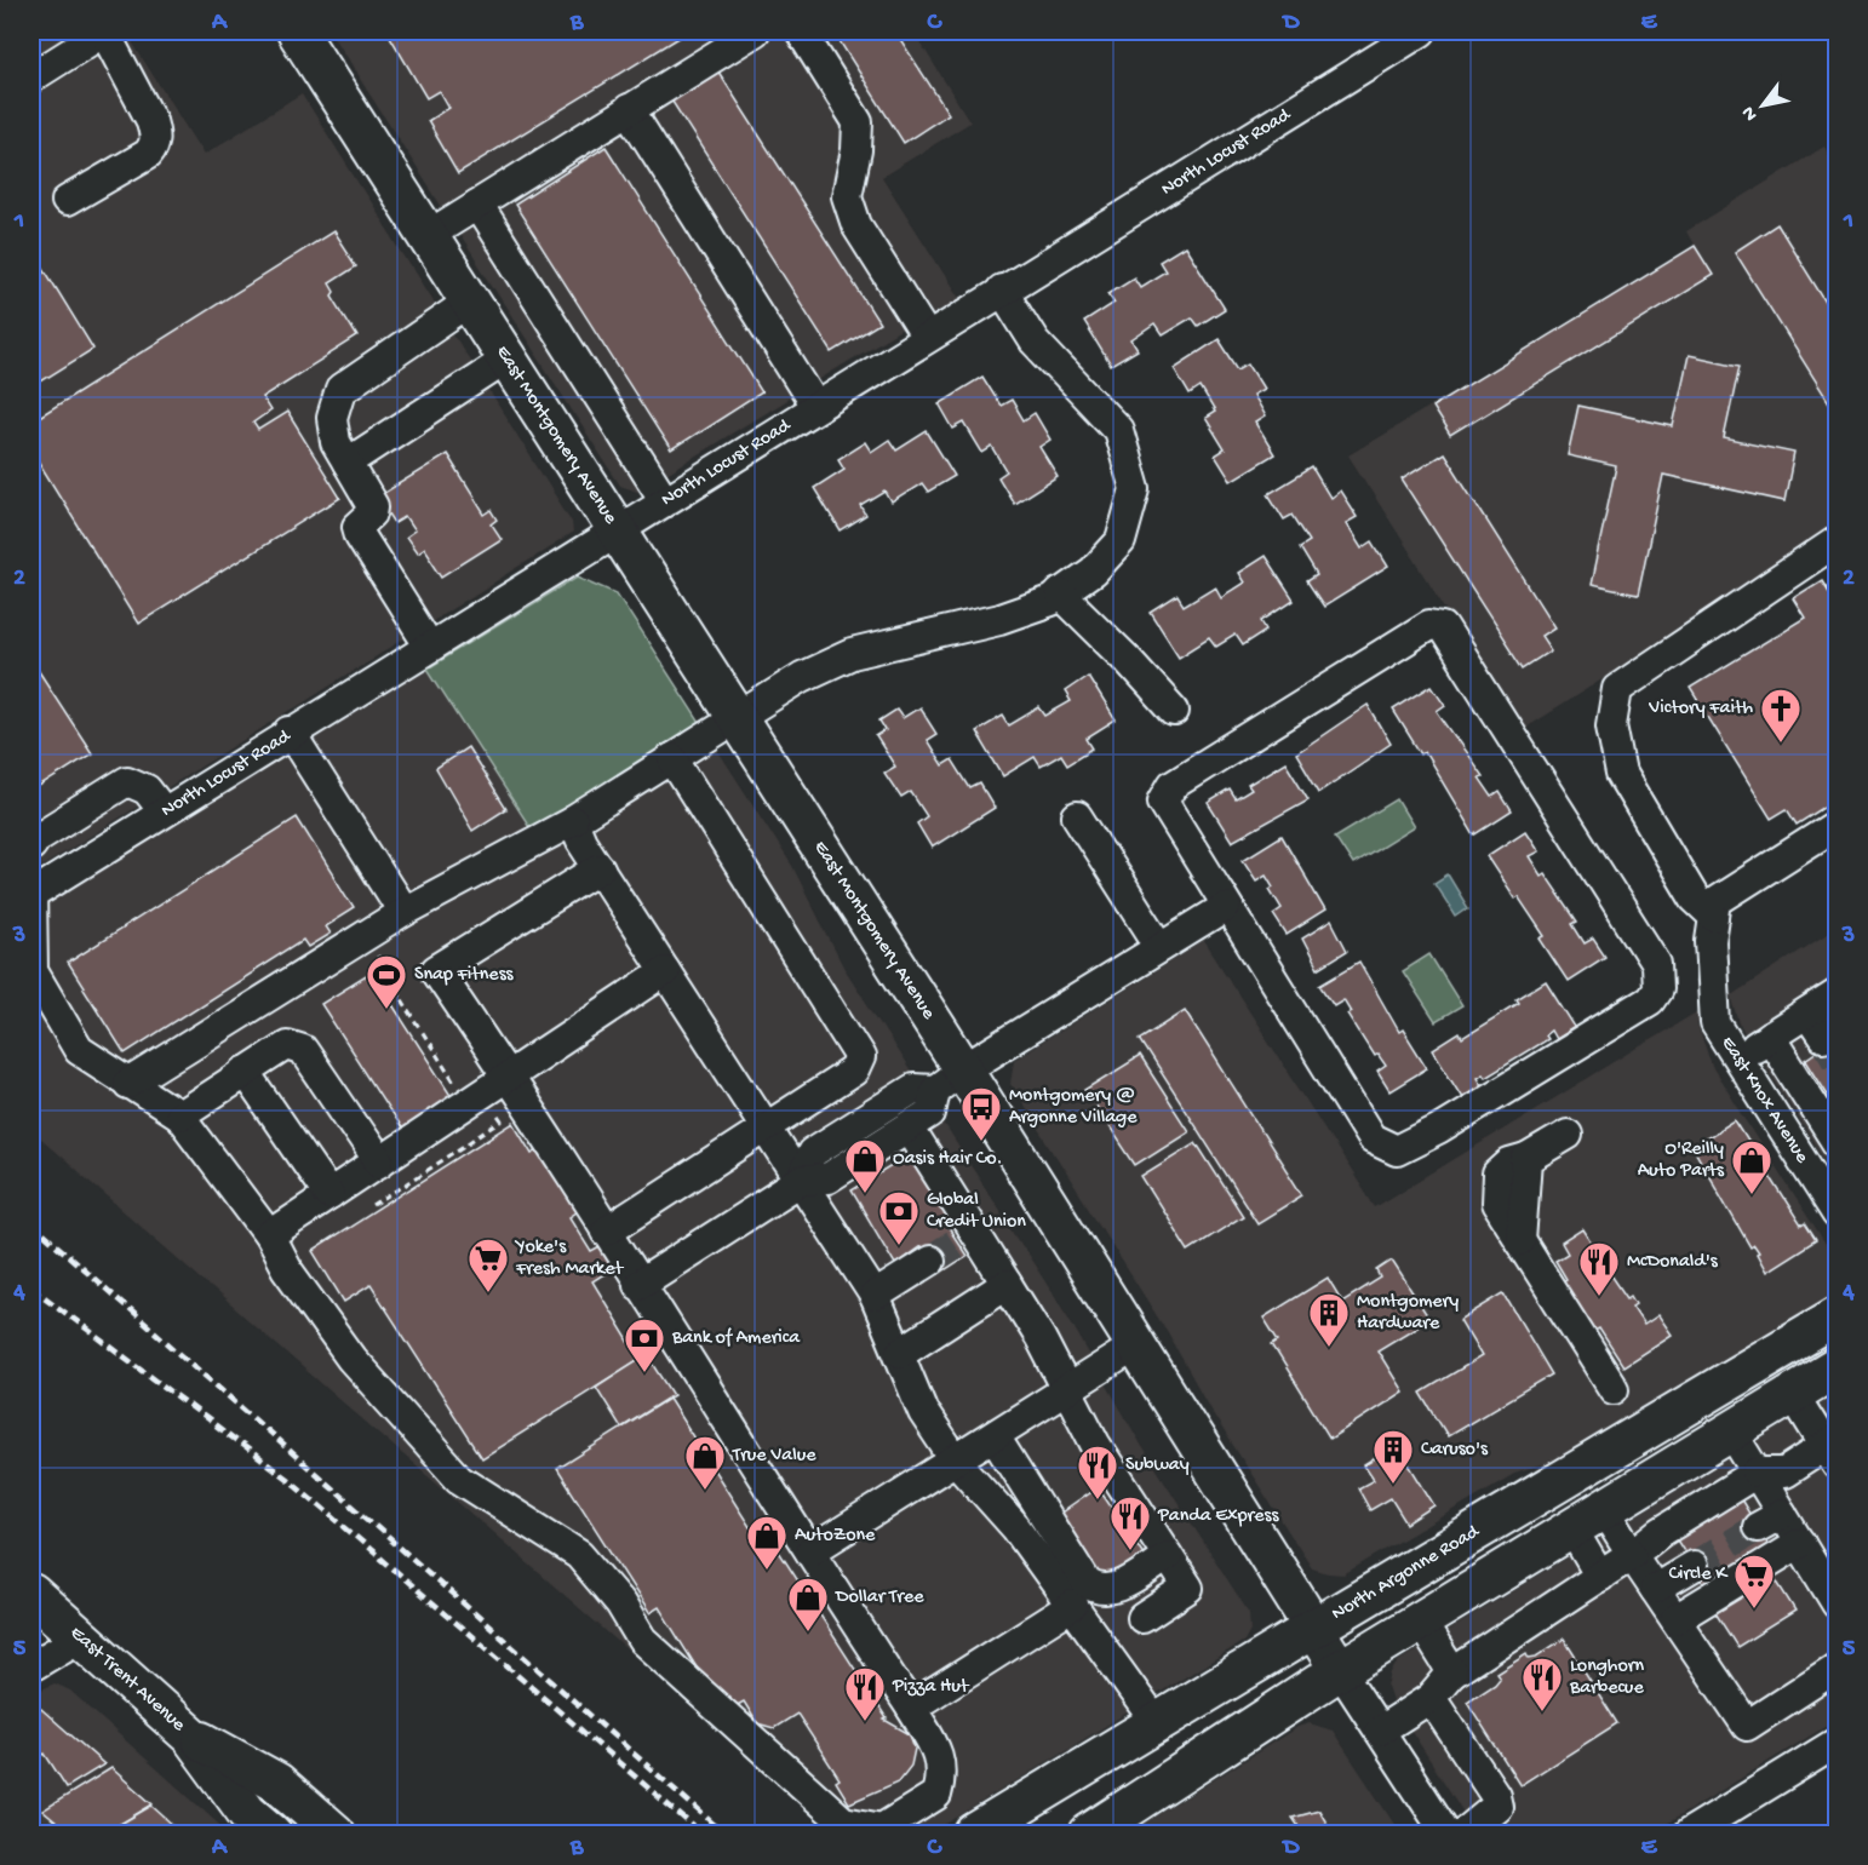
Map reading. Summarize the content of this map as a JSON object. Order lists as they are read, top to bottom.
{
  "streets": {
    "main road": ["East Montgomery Avenue", "North Argonne Road", "East Trent Avenue"],
    "street": ["North Locust Road", "East Knox Avenue"]
  },
  "crossings": [
    ["North Locust Road", "East Montgomery Avenue"],
    ["East Montgomery Avenue", "North Argonne Road"]
  ],
  "places": {
    "church": ["Victory Faith"],
    "sports": ["Snap Fitness"],
    "bus stop": ["Montgomery @ Argonne Village"],
    "shop": [
      "Oasis Hair Co.",
      "O'Reilly Auto Parts",
      "True Value",
      "AutoZone",
      "Dollar Tree"
    ],
    "bank": ["Global Credit Union", "Bank of America"],
    "supermarket": ["Yoke's Fresh Market", "Circle K"],
    "restaurant": [
      "McDonald's",
      "Subway",
      "Panda Express",
      "Longhorn Barbecue",
      "Pizza Hut"
    ],
    "building": ["Montgomery Hardware", "Caruso's"]
  },
  "north": "bottom left",
  "grid": {
    "columns": [
      "A",
      "B",
      "C",
      "D",
      "E"
    ],
    "rows": [
      "1",
      "2",
      "3",
      "4",
      "5"
    ]
  }
}
